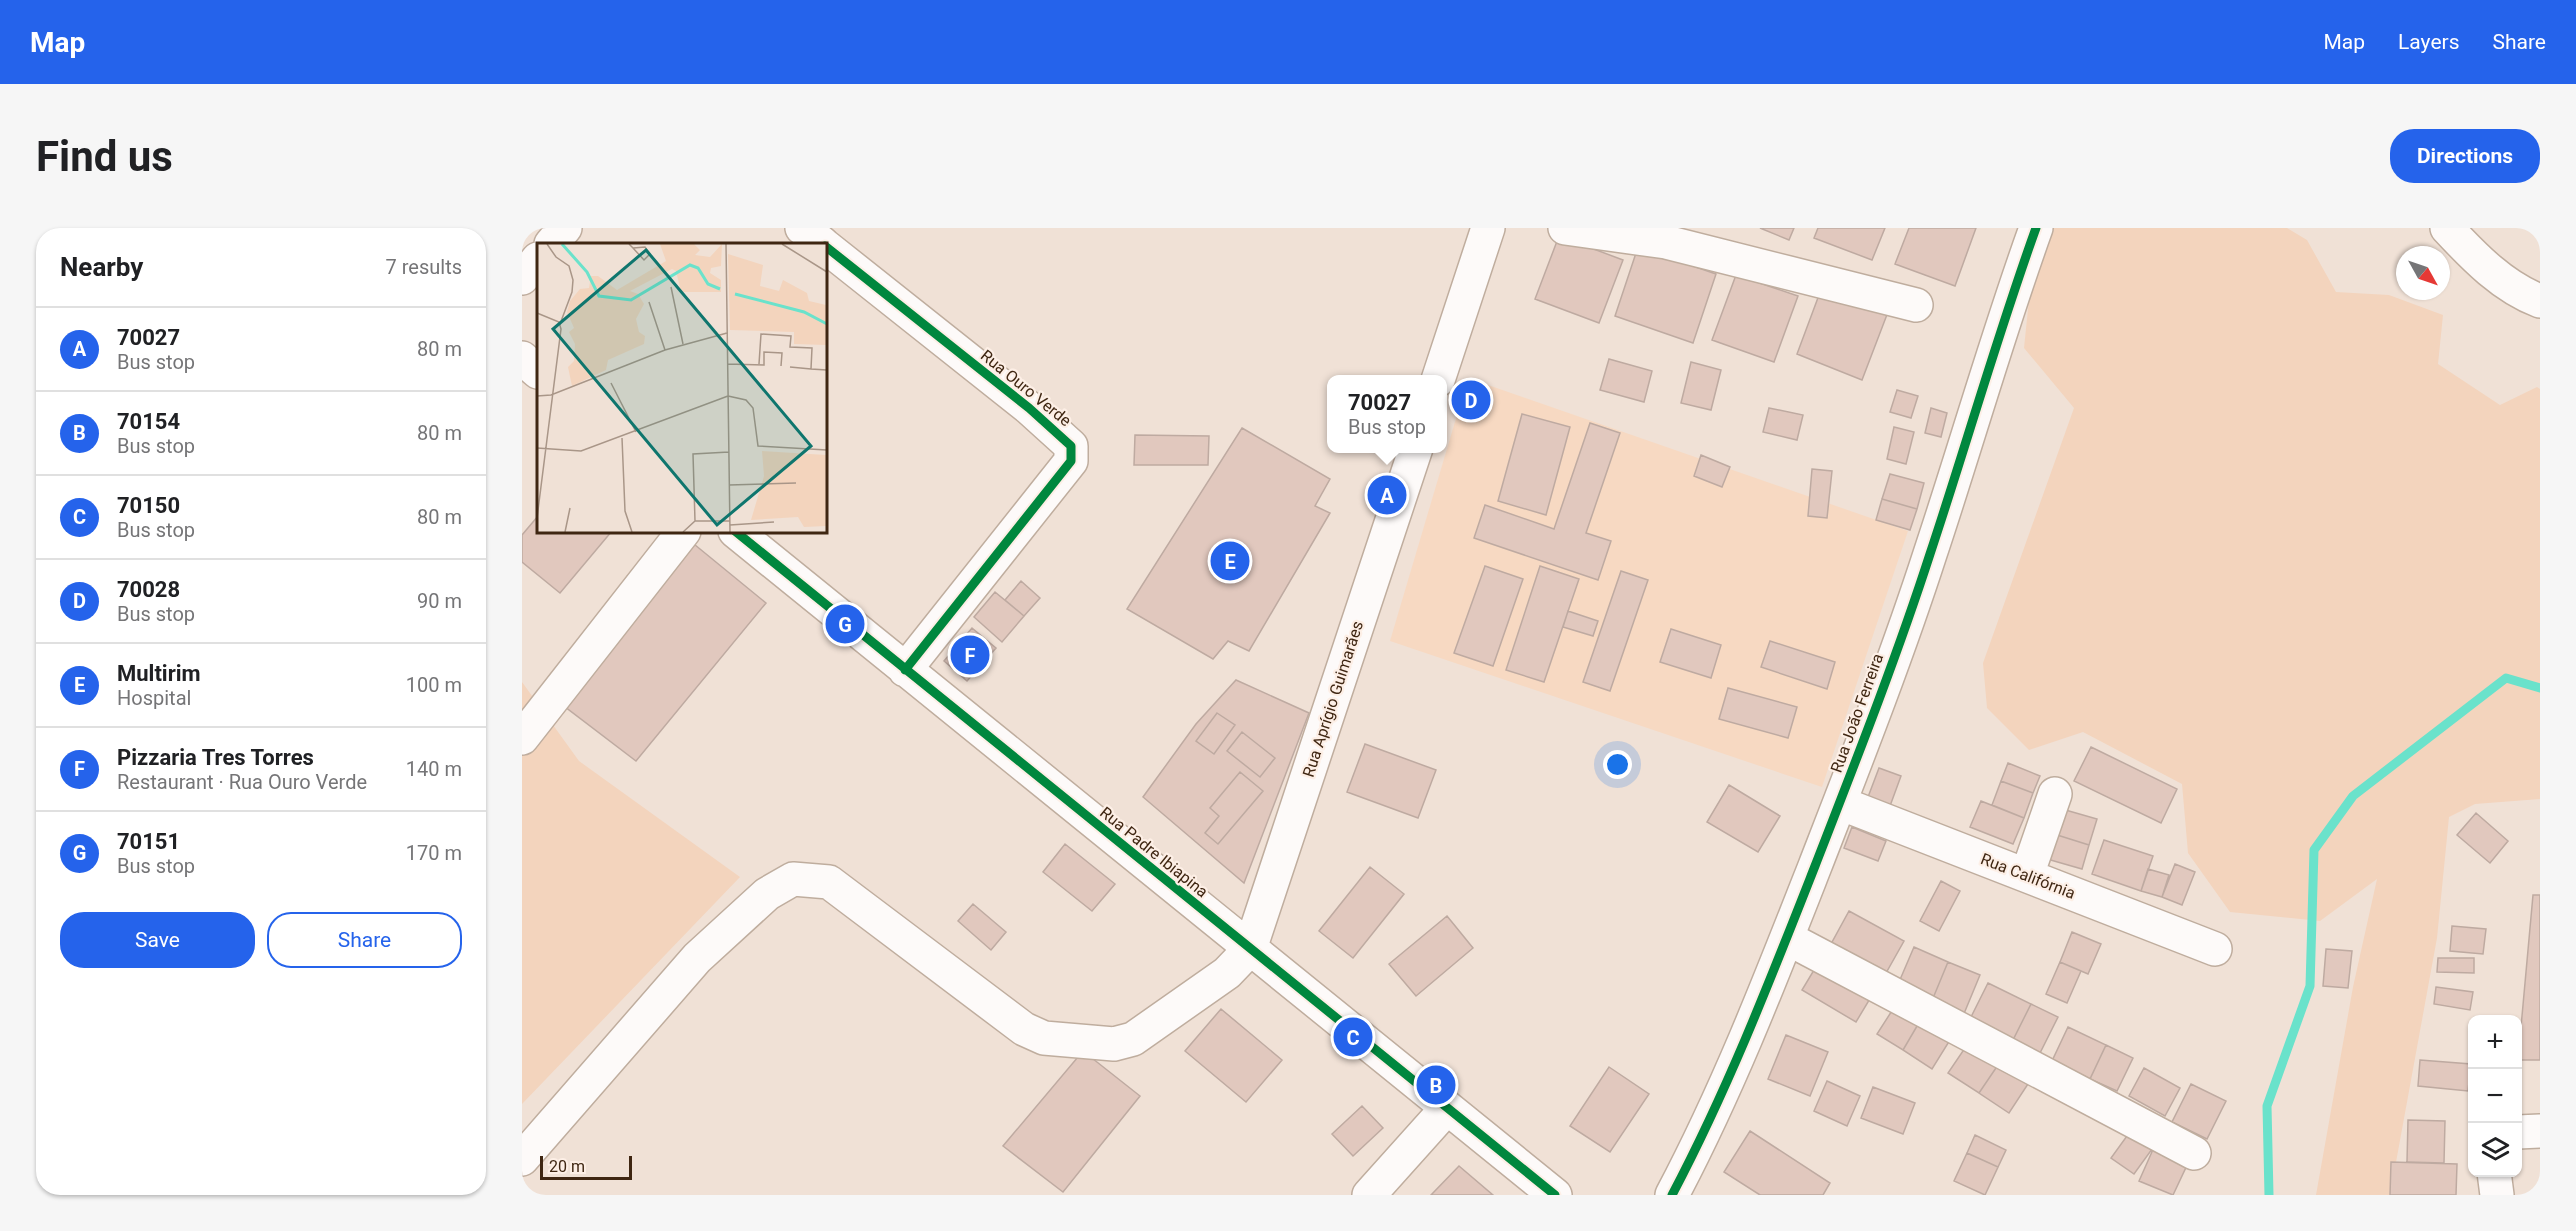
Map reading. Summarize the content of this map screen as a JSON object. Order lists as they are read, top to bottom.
{
  "streets": {
    "street": [
      "Rua Ouro Verde",
      "Rua Aprígio Guimarães",
      "Rua João Ferreira",
      "Rua Padre Ibiapina",
      "Rua Califórnia"
    ]
  },
  "crossings": [
    ["Rua Ouro Verde", "Rua Padre Ibiapina"],
    ["Rua Aprígio Guimarães", "Rua Padre Ibiapina"],
    ["Rua João Ferreira", "Rua Califórnia"]
  ],
  "scale_bar": "20 m",
  "north": "bottom right",
  "page": {
    "header": "Map",
    "nav": ["Map", "Layers", "Share"],
    "buttons": [
      "Directions",
      ["Save", "Share"]
    ],
    "title": "Find us",
    "heading": ["Nearby", "7 results"],
    "list": [
      {
        "mark": "A",
        "name": "70027",
        "note": "Bus stop",
        "value": "80 m"
      },
      {
        "mark": "B",
        "name": "70154",
        "note": "Bus stop",
        "value": "80 m"
      },
      {
        "mark": "C",
        "name": "70150",
        "note": "Bus stop",
        "value": "80 m"
      },
      {
        "mark": "D",
        "name": "70028",
        "note": "Bus stop",
        "value": "90 m"
      },
      {
        "mark": "E",
        "name": "Multirim",
        "note": "Hospital",
        "value": "100 m"
      },
      {
        "mark": "F",
        "name": "Pizzaria Tres Torres",
        "note": "Restaurant · Rua Ouro Verde",
        "value": "140 m"
      },
      {
        "mark": "G",
        "name": "70151",
        "note": "Bus stop",
        "value": "170 m"
      }
    ],
    "popup": ["70027", "Bus stop"],
    "pins": [
      "D",
      "A",
      "E",
      "G",
      "F",
      "C",
      "B"
    ],
    "map_buttons": ["+", "−"],
    "scale": "20 m"
  }
}
